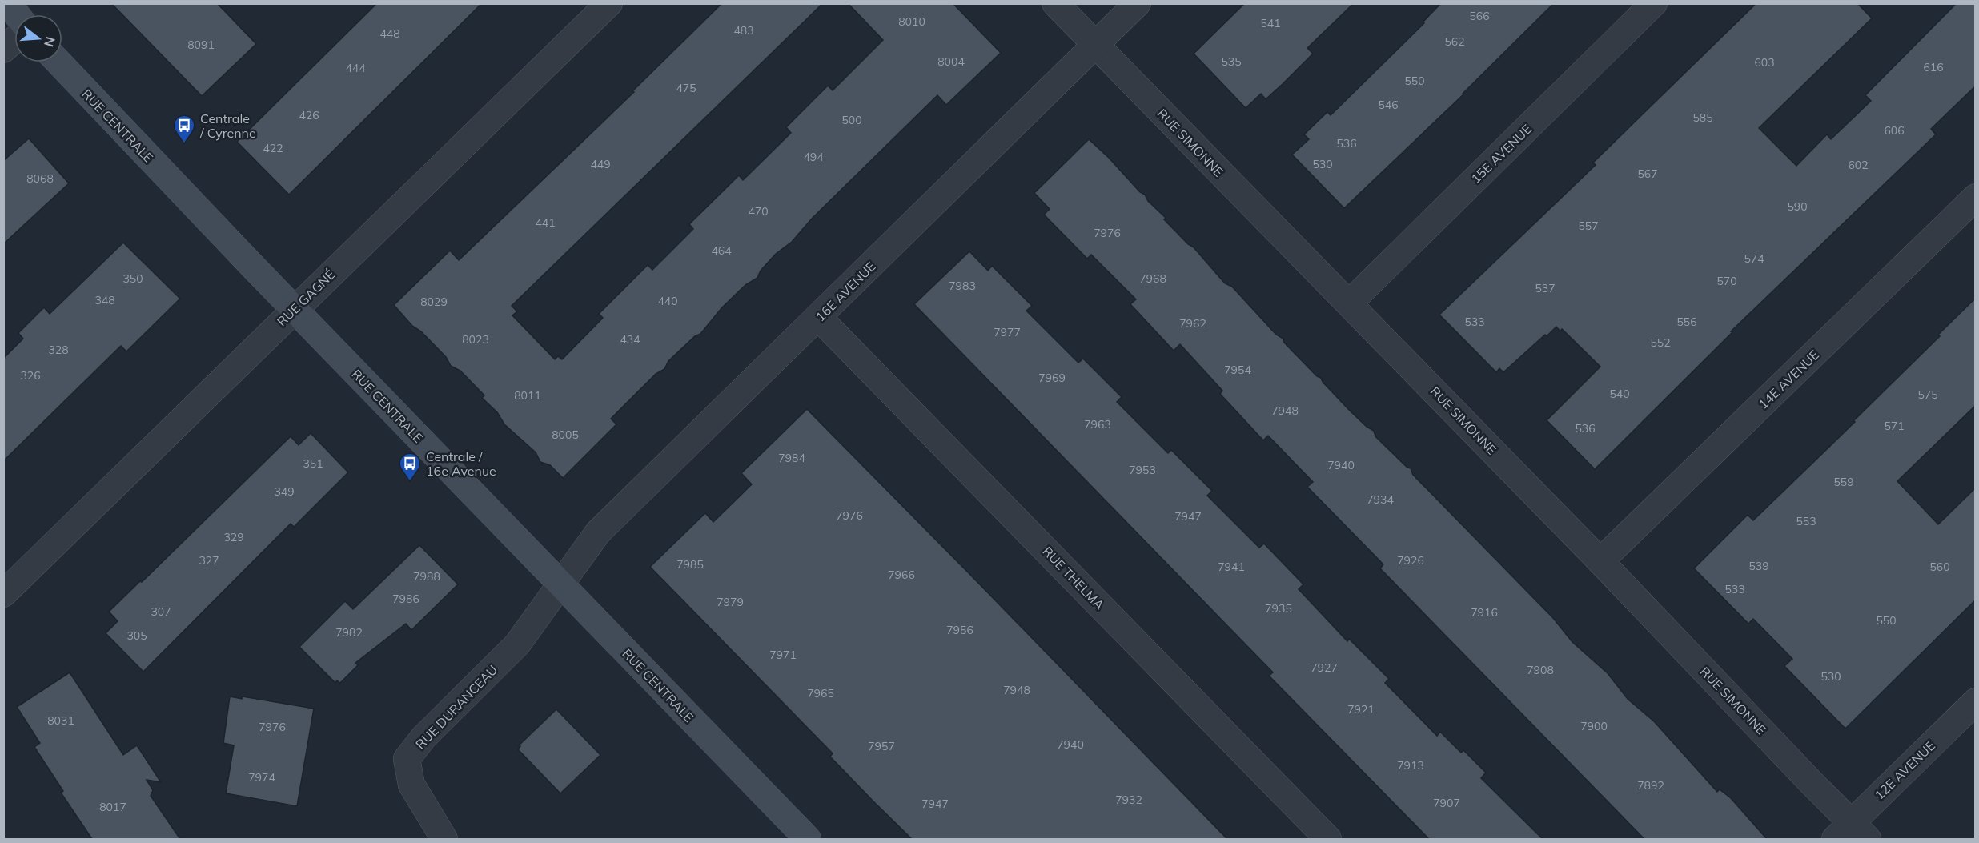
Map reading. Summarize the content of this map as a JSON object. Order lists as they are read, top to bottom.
{
  "streets": {
    "street": [
      "RUE CENTRALE",
      "RUE SIMONNE",
      "15E AVENUE",
      "16E AVENUE",
      "RUE GAGNÉ",
      "14E AVENUE",
      "RUE THELMA",
      "RUE DURANCEAU",
      "12E AVENUE"
    ]
  },
  "crossings": [
    ["RUE CENTRALE", "16E AVENUE"],
    ["RUE CENTRALE", "RUE GAGNÉ"],
    ["RUE CENTRALE", "RUE DURANCEAU"],
    ["RUE SIMONNE", "15E AVENUE"],
    ["RUE SIMONNE", "16E AVENUE"],
    ["RUE SIMONNE", "14E AVENUE"],
    ["RUE SIMONNE", "12E AVENUE"],
    ["16E AVENUE", "RUE THELMA"],
    ["16E AVENUE", "RUE DURANCEAU"]
  ],
  "places": {
    "bus stop": ["Centrale / Cyrenne", "Centrale / 16e Avenue"]
  },
  "house_numbers": [
    "566",
    "8010",
    "541",
    "483",
    "448",
    "562",
    "8091",
    "8004",
    "535",
    "603",
    "616",
    "444",
    "550",
    "475",
    "546",
    "426",
    "585",
    "500",
    "606",
    "536",
    "422",
    "494",
    "449",
    "530",
    "602",
    "567",
    "8068",
    "590",
    "470",
    "441",
    "557",
    "7976",
    "464",
    "574",
    "350",
    "7968",
    "570",
    "7983",
    "537",
    "348",
    "440",
    "8029",
    "533",
    "556",
    "7962",
    "7977",
    "8023",
    "434",
    "552",
    "328",
    "7954",
    "326",
    "7969",
    "540",
    "575",
    "8011",
    "7948",
    "7963",
    "571",
    "536",
    "8005",
    "7984",
    "351",
    "7940",
    "7953",
    "559",
    "349",
    "7934",
    "7976",
    "7947",
    "553",
    "329",
    "327",
    "7926",
    "7985",
    "539",
    "7941",
    "560",
    "7966",
    "7988",
    "533",
    "7986",
    "7979",
    "7935",
    "307",
    "7916",
    "550",
    "7956",
    "7982",
    "305",
    "7971",
    "7927",
    "7908",
    "530",
    "7948",
    "7965",
    "7921",
    "8031",
    "7900",
    "7976",
    "7940",
    "7957",
    "7913",
    "7974",
    "7892",
    "7932",
    "7907",
    "7947",
    "8017"
  ],
  "north": "right"
}
